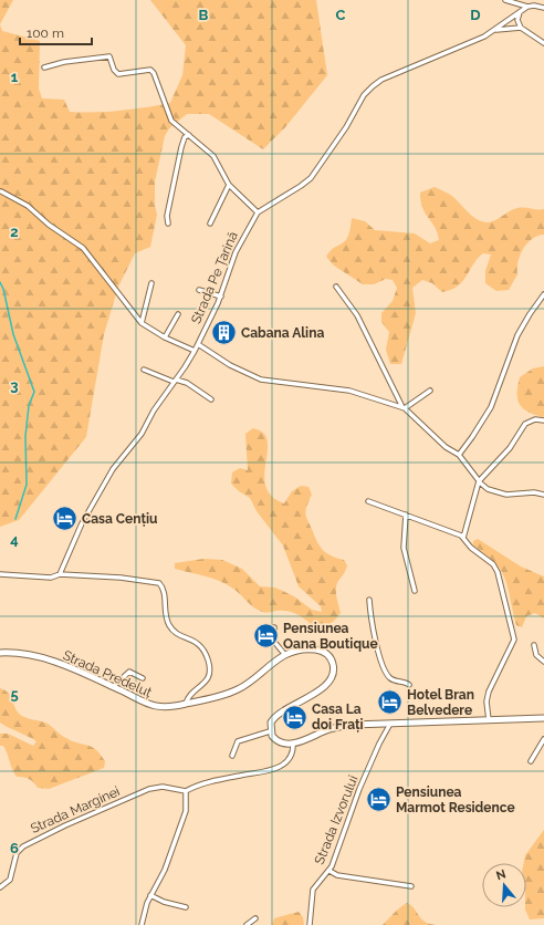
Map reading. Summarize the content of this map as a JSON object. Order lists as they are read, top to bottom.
{
  "streets": {
    "main road": ["Strada Predeluț"],
    "street": ["Strada Pe Țarină", "Strada Marginei", "Strada Izvorului"]
  },
  "places": {
    "building": ["Cabana Alina"],
    "hotel": [
      "Casa Cențiu",
      "Pensiunea Oana Boutique",
      "Hotel Bran Belvedere",
      "Casa La doi Frați",
      "Pensiunea Marmot Residence"
    ]
  },
  "scale_bar": "100 m",
  "north": "top",
  "grid": {
    "columns": ["B", "C", "D"],
    "rows": [
      "1",
      "2",
      "3",
      "4",
      "5",
      "6"
    ]
  }
}
